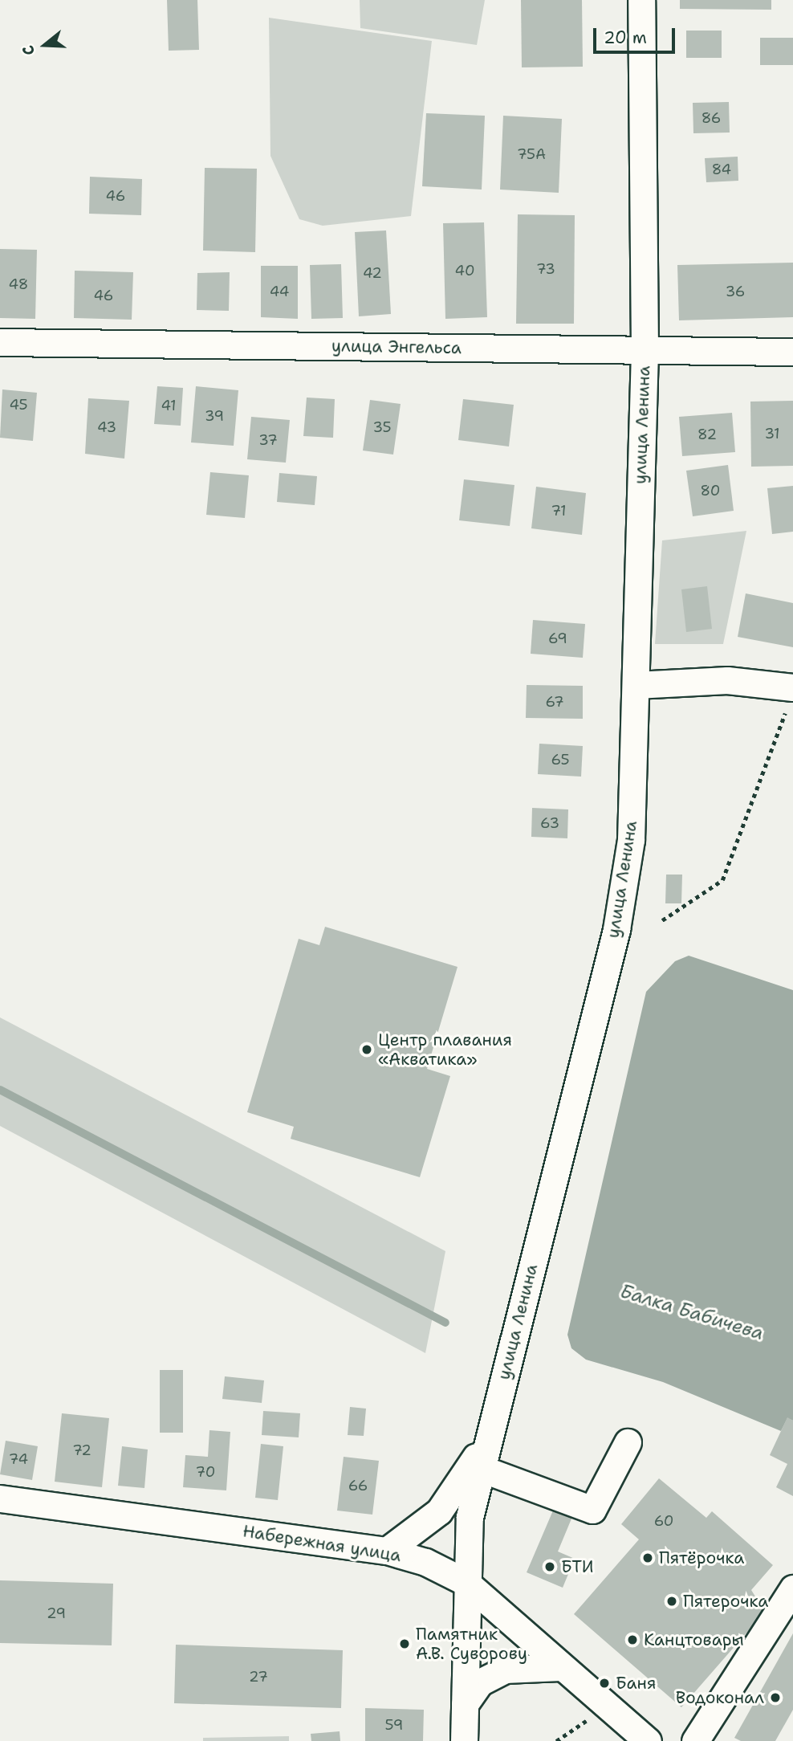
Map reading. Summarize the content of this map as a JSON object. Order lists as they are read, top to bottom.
{
  "streets": {
    "street": ["улица Энгельса", "улица Ленина", "Набережная улица"]
  },
  "crossings": [
    ["улица Энгельса", "улица Ленина"],
    ["улица Ленина", "Набережная улица"]
  ],
  "water": ["Балка Бабичева"],
  "places": [
    "Центр плавания «Акватика»",
    "Пятёрочка",
    "БТИ",
    "Пятерочка",
    "Канцтовары",
    "Памятник А.В. Суворову",
    "Баня",
    "Водоконал"
  ],
  "house_numbers": [
    "86",
    "75А",
    "84",
    "46",
    "73",
    "40",
    "42",
    "48",
    "44",
    "36",
    "46",
    "45",
    "41",
    "39",
    "43",
    "35",
    "31",
    "82",
    "37",
    "80",
    "71",
    "69",
    "67",
    "65",
    "63",
    "72",
    "74",
    "70",
    "66",
    "60",
    "29",
    "27",
    "59"
  ],
  "scale_bar": "20 m",
  "north": "left"
}
